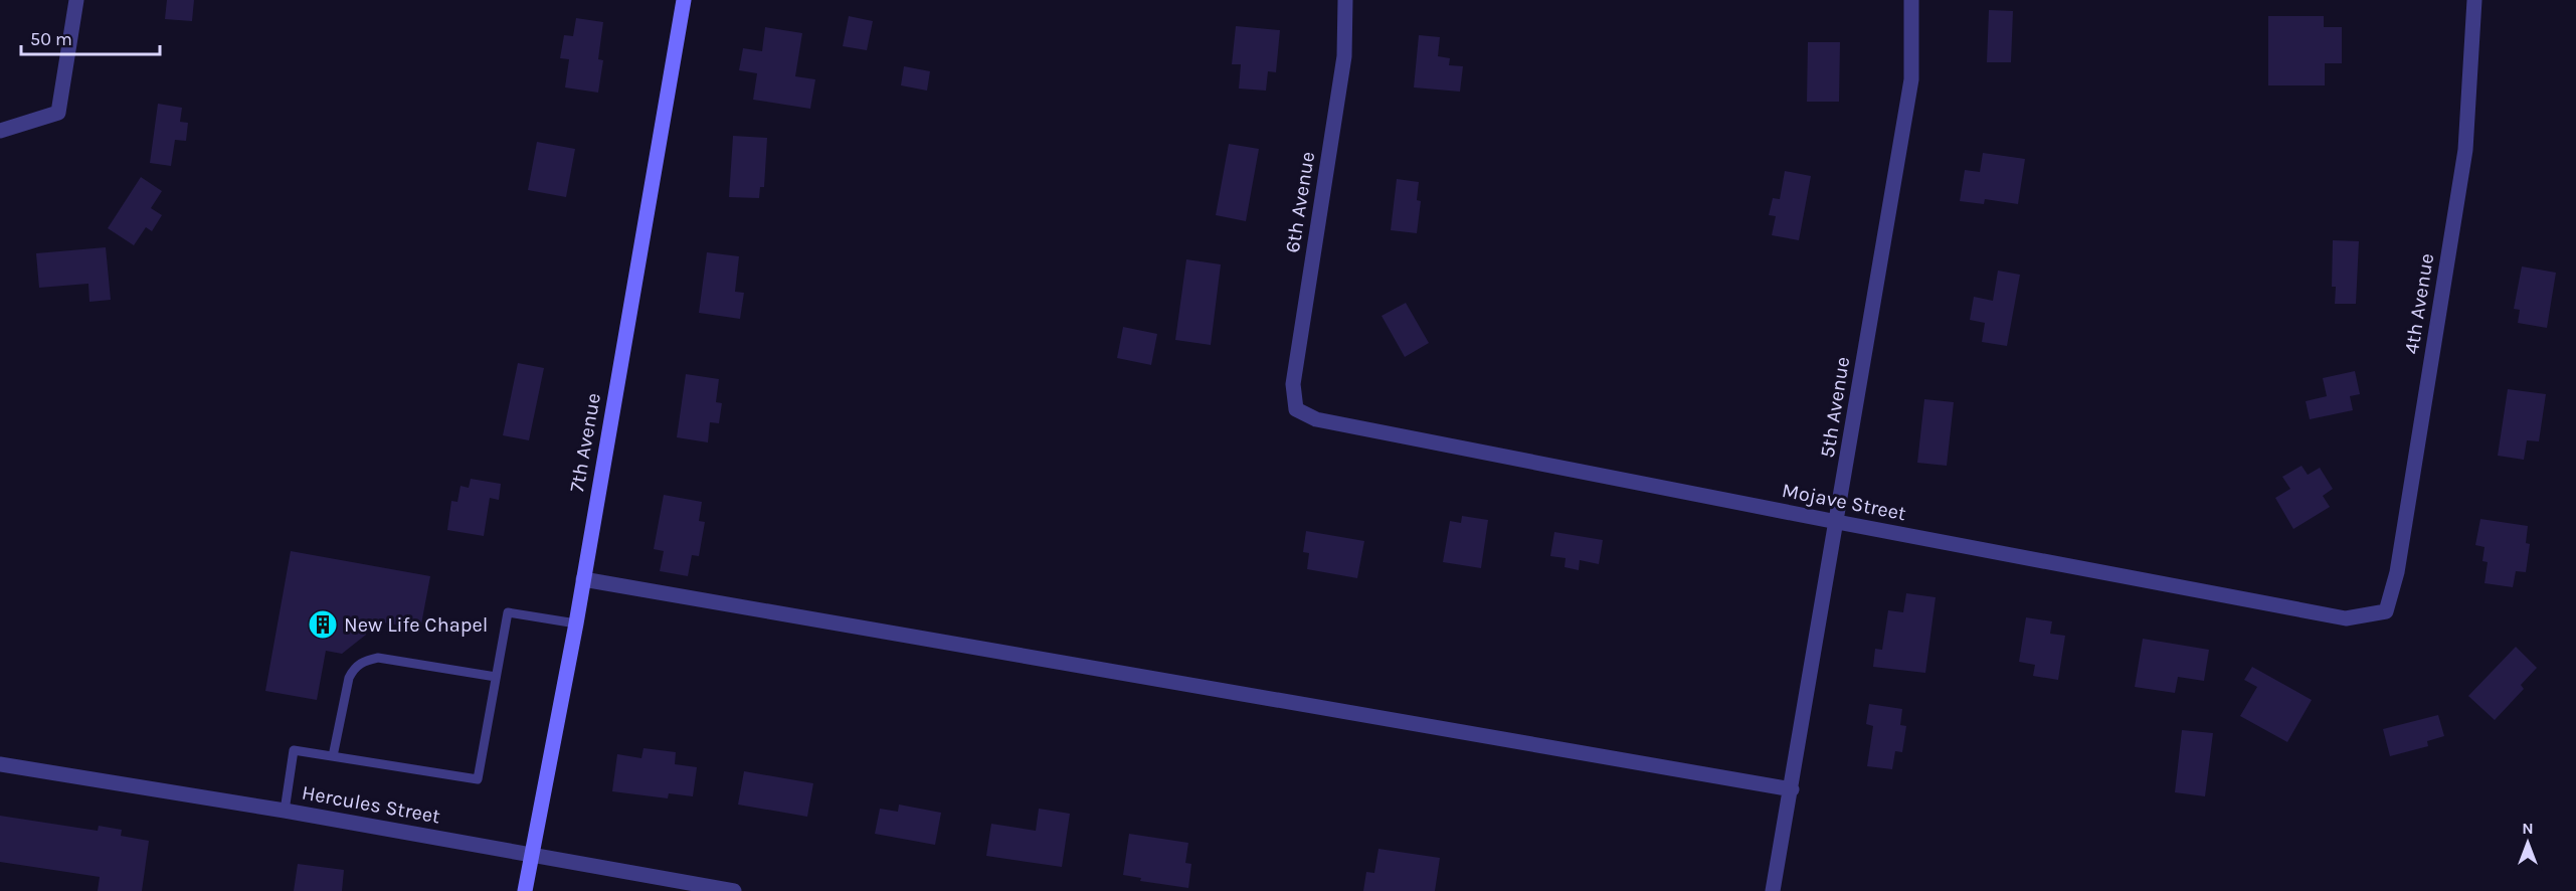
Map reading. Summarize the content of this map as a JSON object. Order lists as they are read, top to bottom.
{
  "streets": {
    "street": [
      "6th Avenue",
      "4th Avenue",
      "5th Avenue",
      "7th Avenue",
      "Mojave Street",
      "Hercules Street"
    ]
  },
  "crossings": [
    ["6th Avenue", "Mojave Street"],
    ["4th Avenue", "Mojave Street"],
    ["5th Avenue", "Mojave Street"],
    ["7th Avenue", "Hercules Street"]
  ],
  "places": {
    "building": ["New Life Chapel"]
  },
  "scale_bar": "50 m",
  "north": "top"
}
